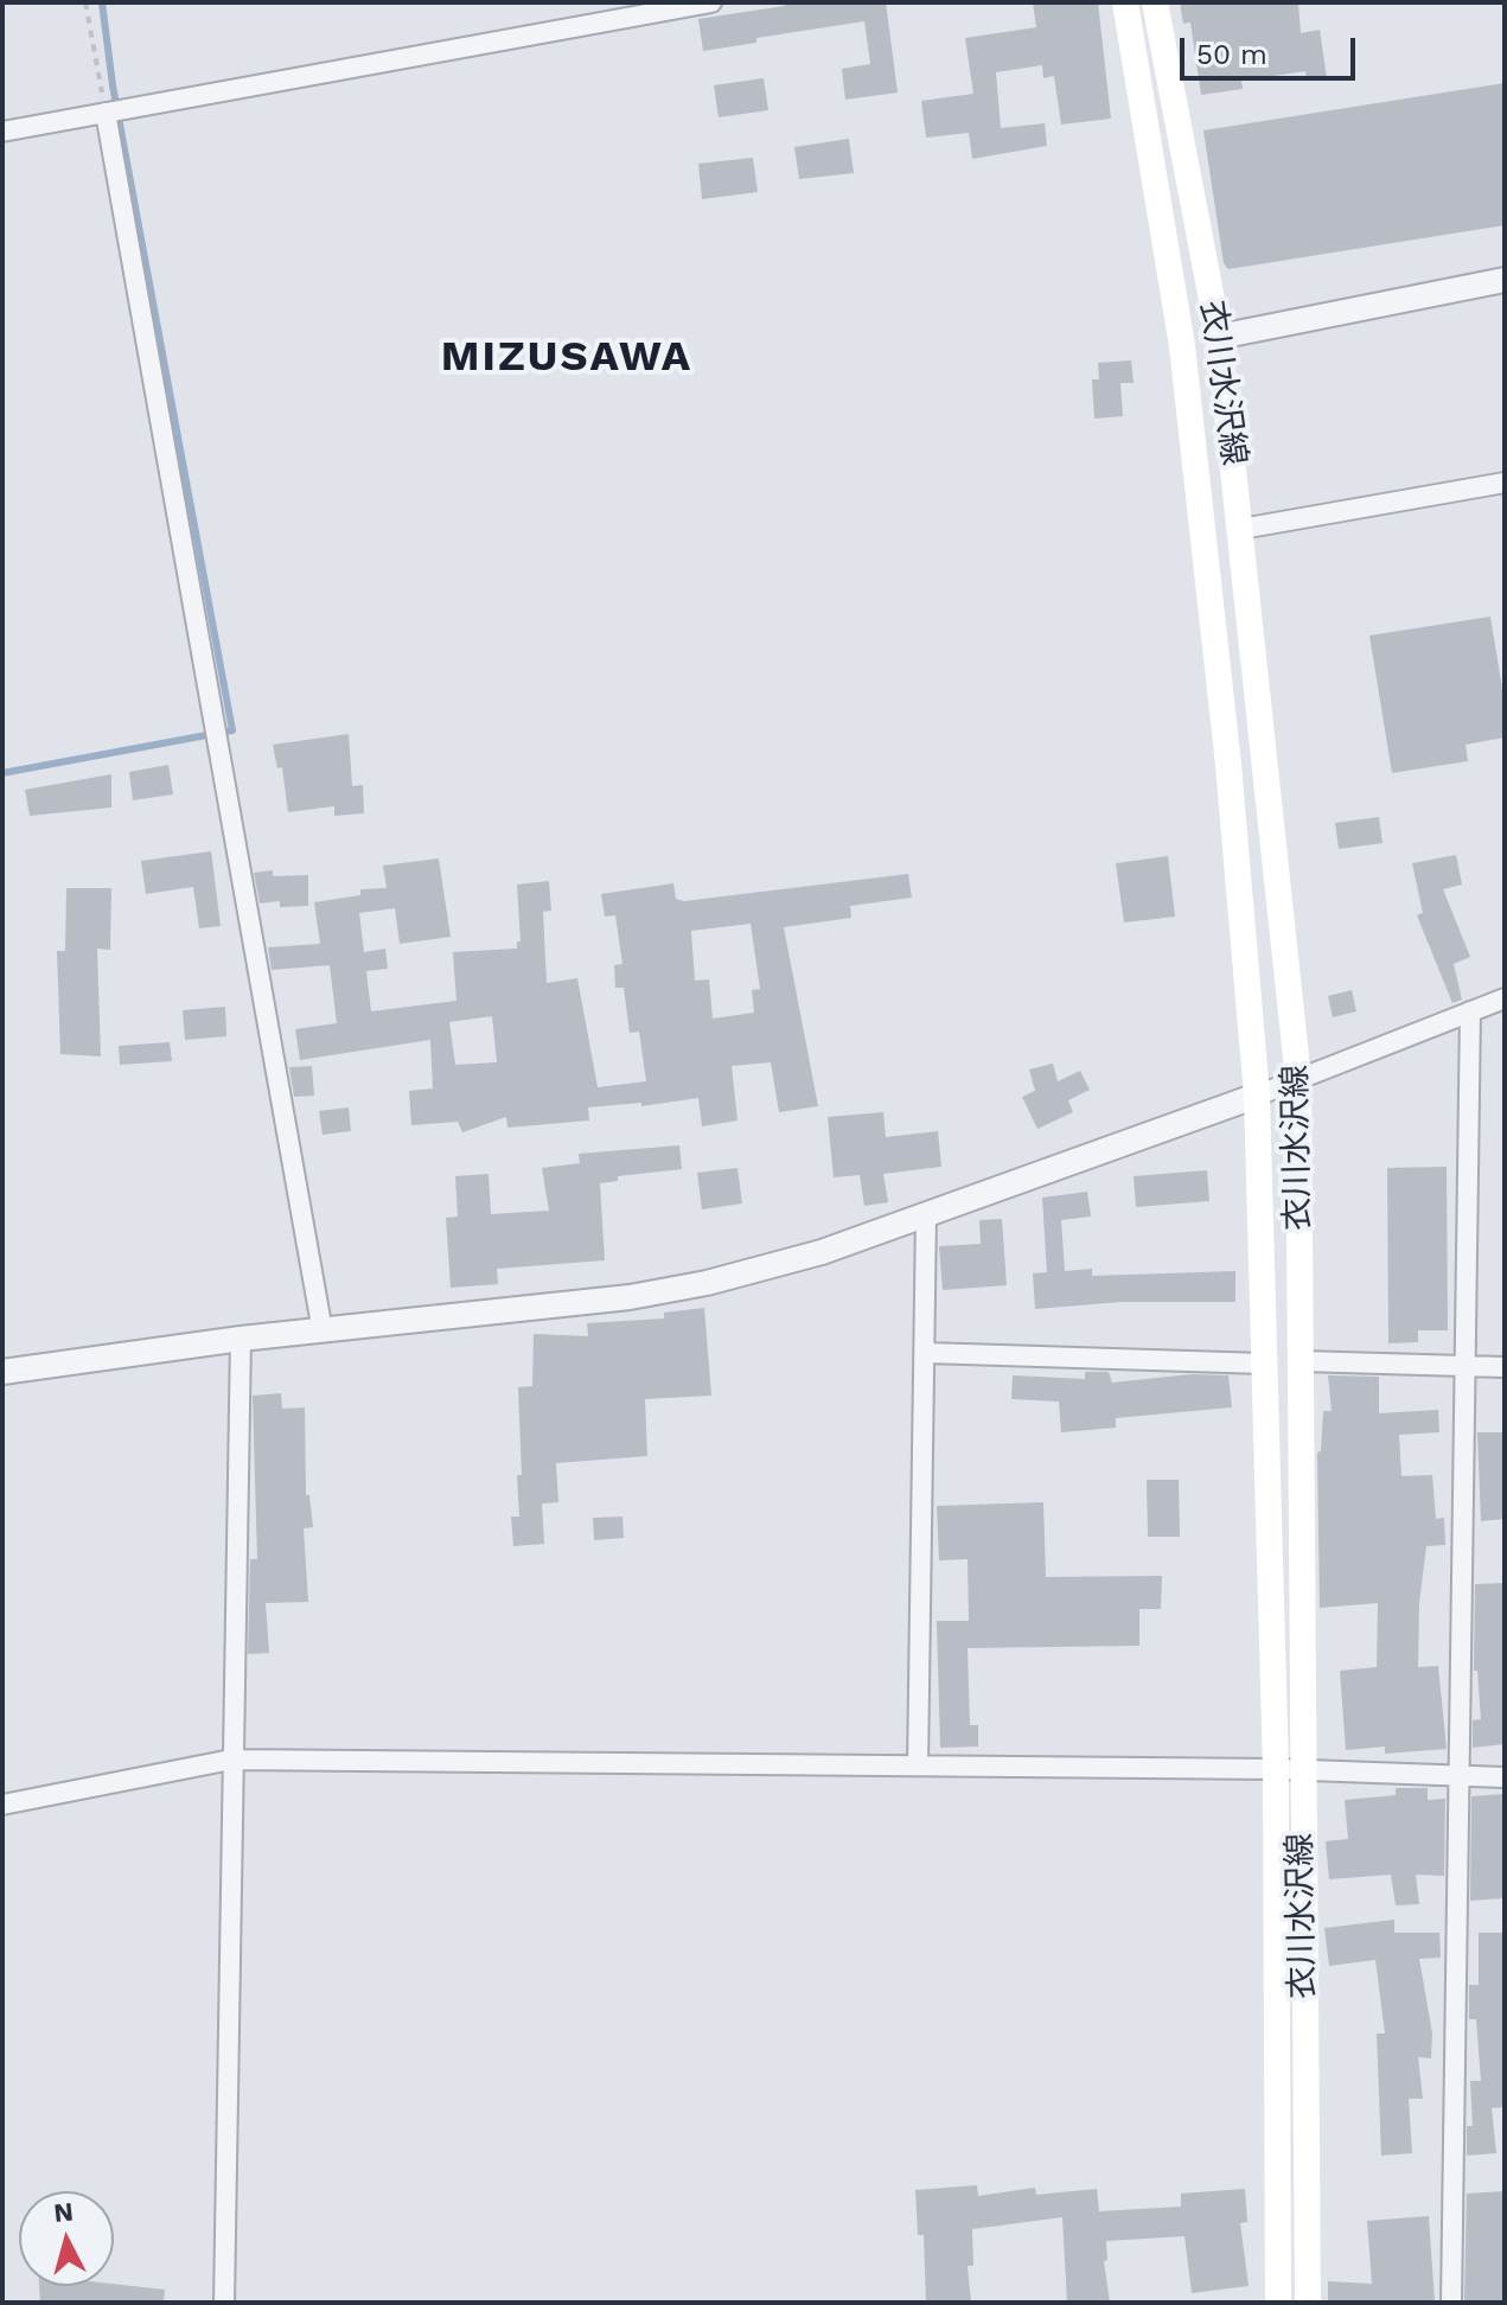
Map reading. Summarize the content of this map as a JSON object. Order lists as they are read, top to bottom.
{
  "streets": {
    "main road": ["衣川水沢線"]
  },
  "districts": ["MIZUSAWA"],
  "scale_bar": "50 m",
  "north": "top"
}
